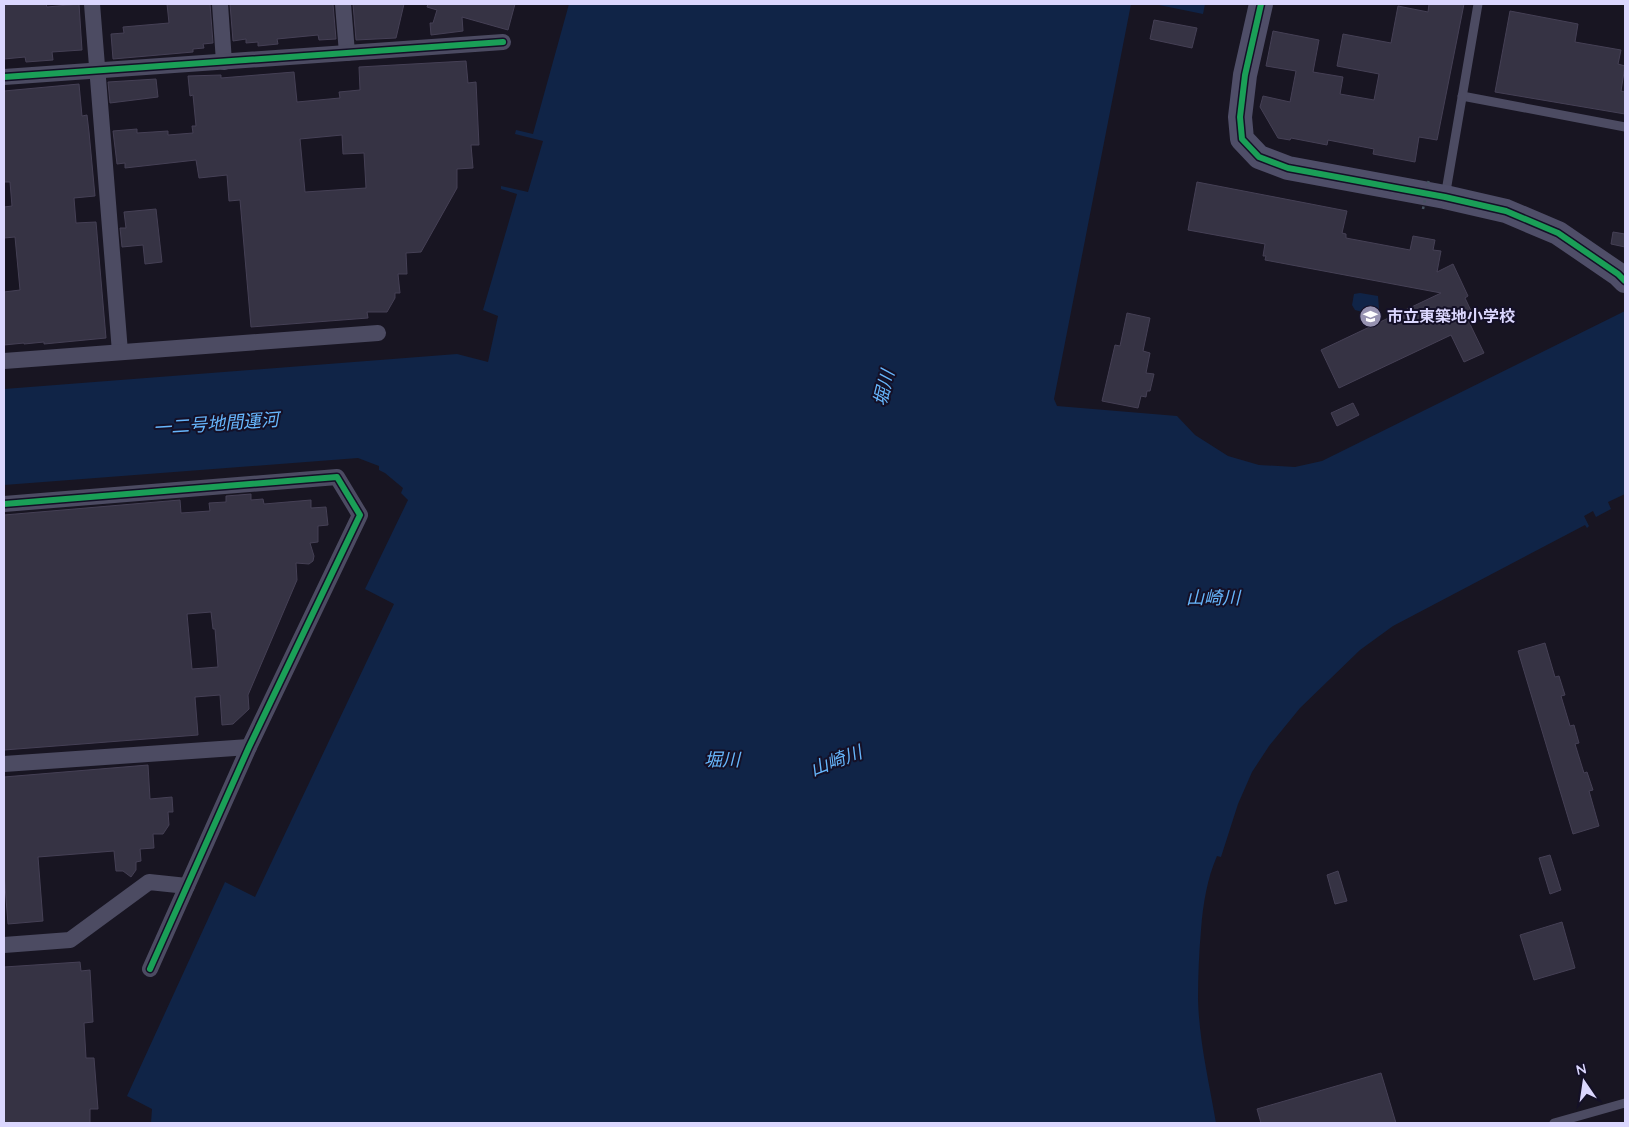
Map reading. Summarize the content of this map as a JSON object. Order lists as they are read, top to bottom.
{
  "water": ["堀川", "一二号地間運河", "山崎川"],
  "places": {
    "school or university": ["市立東築地小学校"]
  },
  "north": "top"
}
